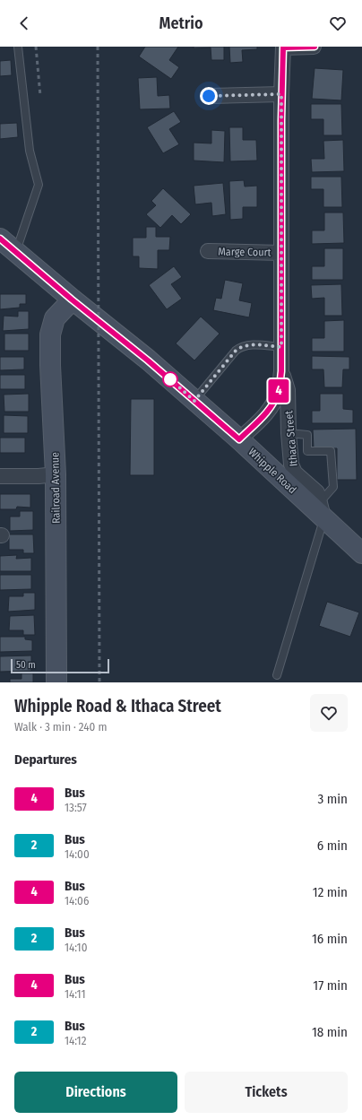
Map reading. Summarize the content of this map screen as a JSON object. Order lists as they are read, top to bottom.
{
  "streets": {
    "main road": ["Whipple Road", "Railroad Avenue"],
    "street": ["Marge Court", "Ithaca Street"]
  },
  "crossings": [
    ["Marge Court", "Ithaca Street"],
    ["Ithaca Street", "Whipple Road"],
    ["Whipple Road", "Railroad Avenue"]
  ],
  "lines": ["bus line 4"],
  "scale_bar": "50 m",
  "page": {
    "header": "Metrio",
    "on_map": "4",
    "scale": "50 m",
    "heading": [
      ["Whipple Road & Ithaca Street", "Walk · 3 min · 240 m"],
      "Departures"
    ],
    "list": [
      {
        "mark": "4",
        "name": "Bus",
        "note": "13:57",
        "value": "3 min"
      },
      {
        "mark": "2",
        "name": "Bus",
        "note": "14:00",
        "value": "6 min"
      },
      {
        "mark": "4",
        "name": "Bus",
        "note": "14:06",
        "value": "12 min"
      },
      {
        "mark": "2",
        "name": "Bus",
        "note": "14:10",
        "value": "16 min"
      },
      {
        "mark": "4",
        "name": "Bus",
        "note": "14:11",
        "value": "17 min"
      },
      {
        "mark": "2",
        "name": "Bus",
        "note": "14:12",
        "value": "18 min"
      }
    ],
    "buttons": ["Directions", "Tickets"]
  }
}
